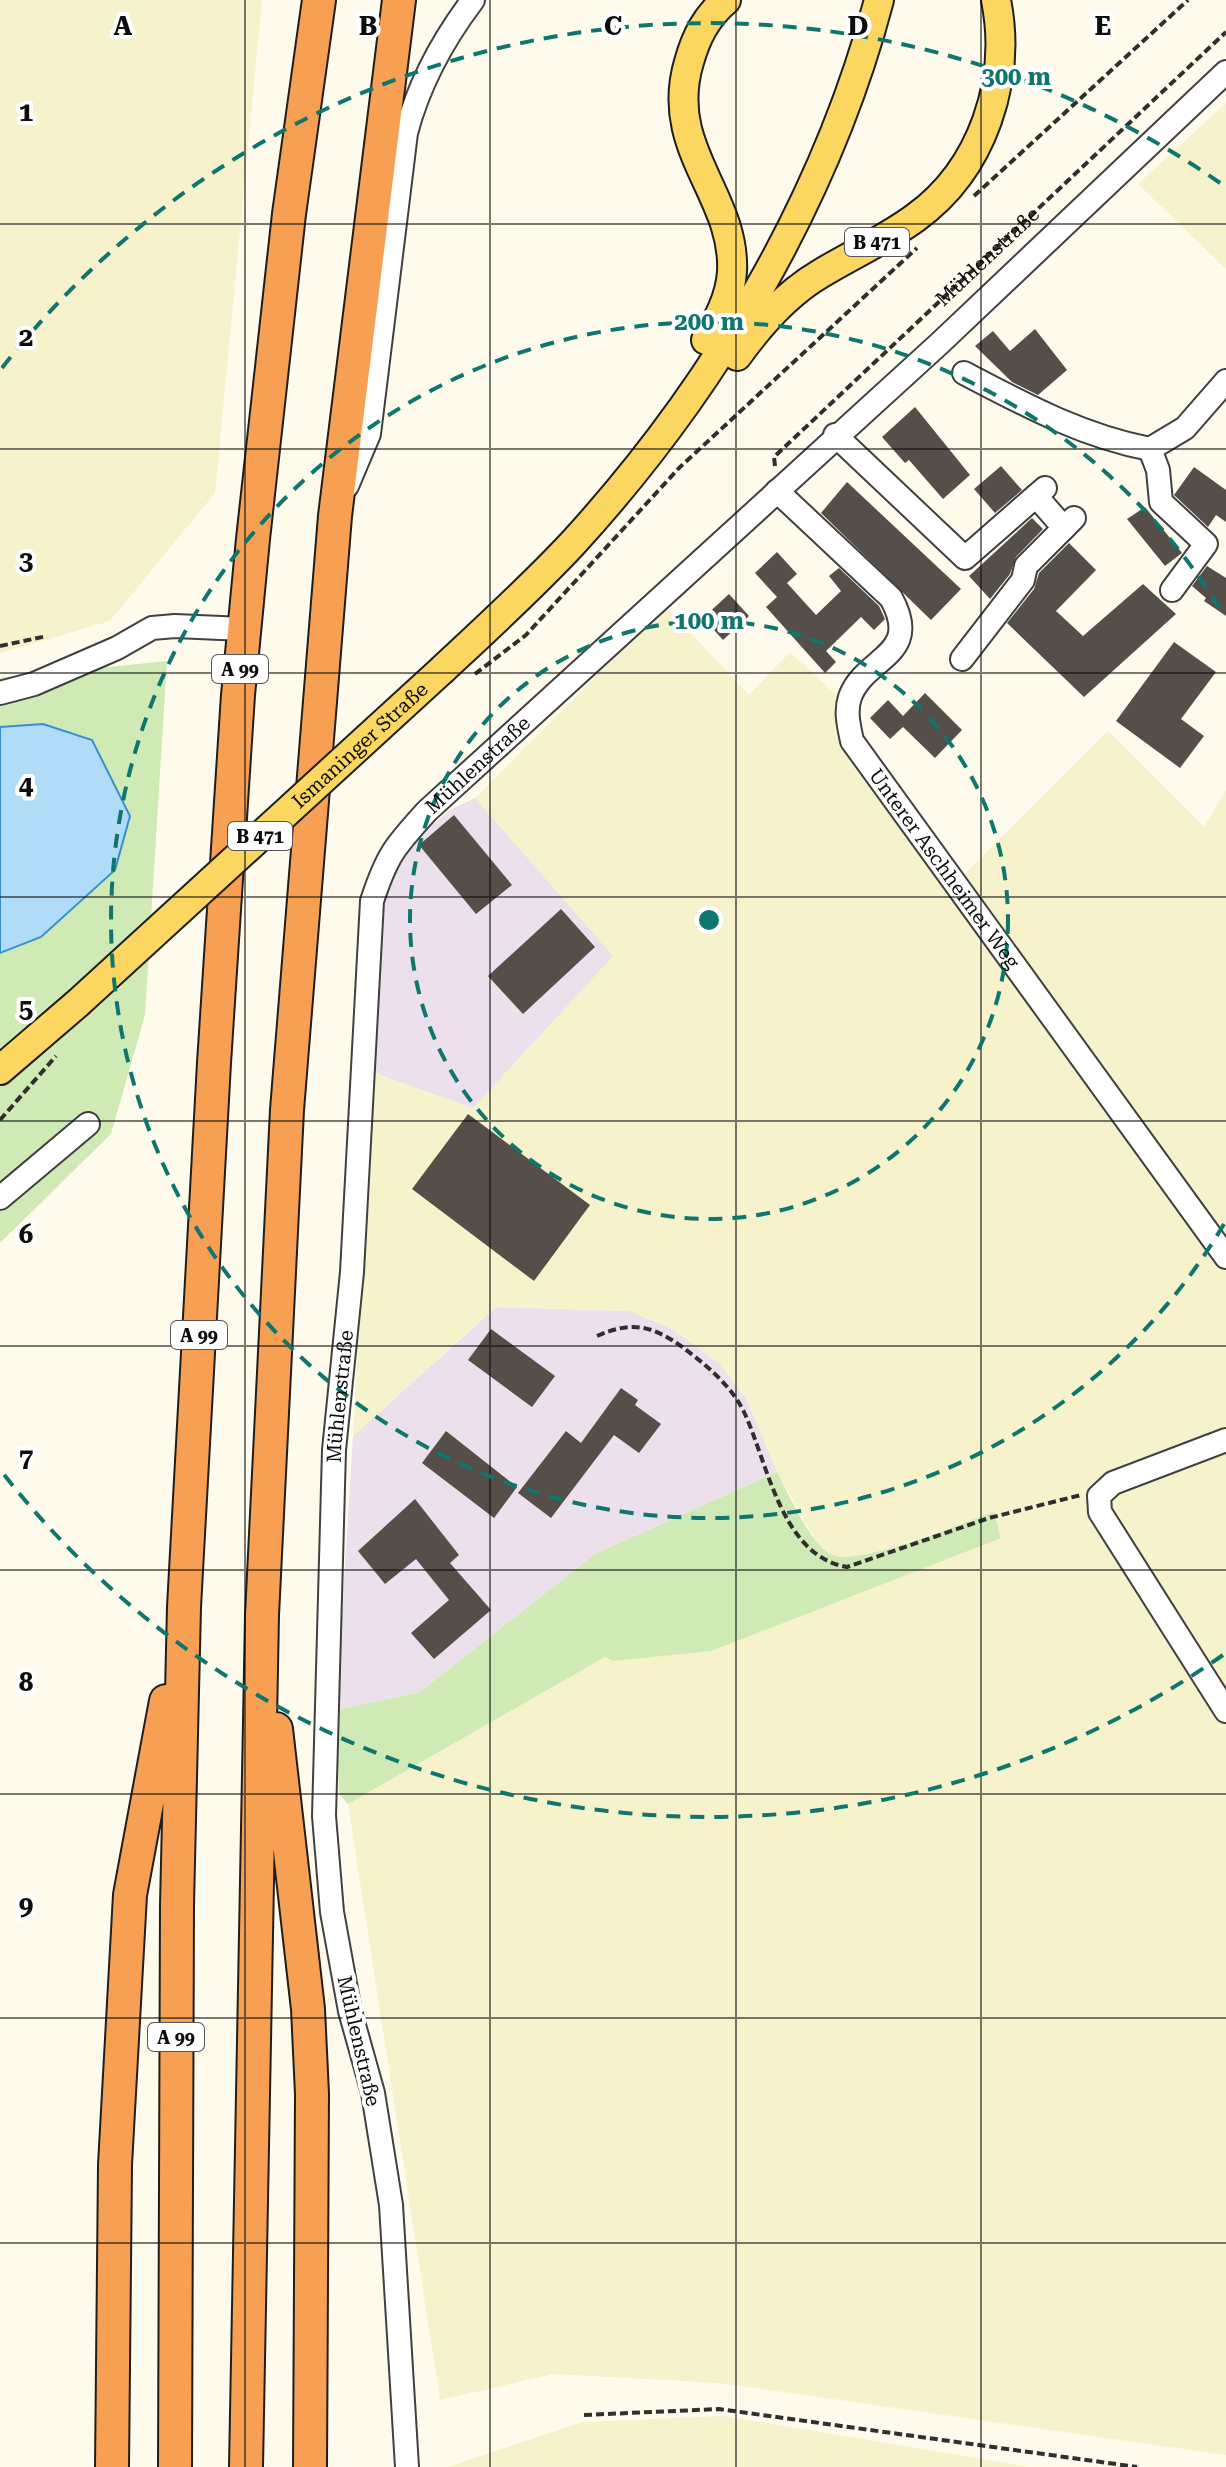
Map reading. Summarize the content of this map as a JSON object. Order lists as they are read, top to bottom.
{
  "streets": {
    "highway": ["A 99"],
    "main road": ["B 471", "Ismaninger Straße"],
    "street": ["Mühlenstraße", "Unterer Aschheimer Weg"]
  },
  "crossings": [
    ["B 471", "Ismaninger Straße"],
    ["Mühlenstraße", "Unterer Aschheimer Weg"]
  ],
  "grid": {
    "columns": [
      "A",
      "B",
      "C",
      "D",
      "E"
    ],
    "rows": [
      "1",
      "2",
      "3",
      "4",
      "5",
      "6",
      "7",
      "8",
      "9"
    ]
  },
  "rings": ["300 m", "200 m", "100 m"]
}
